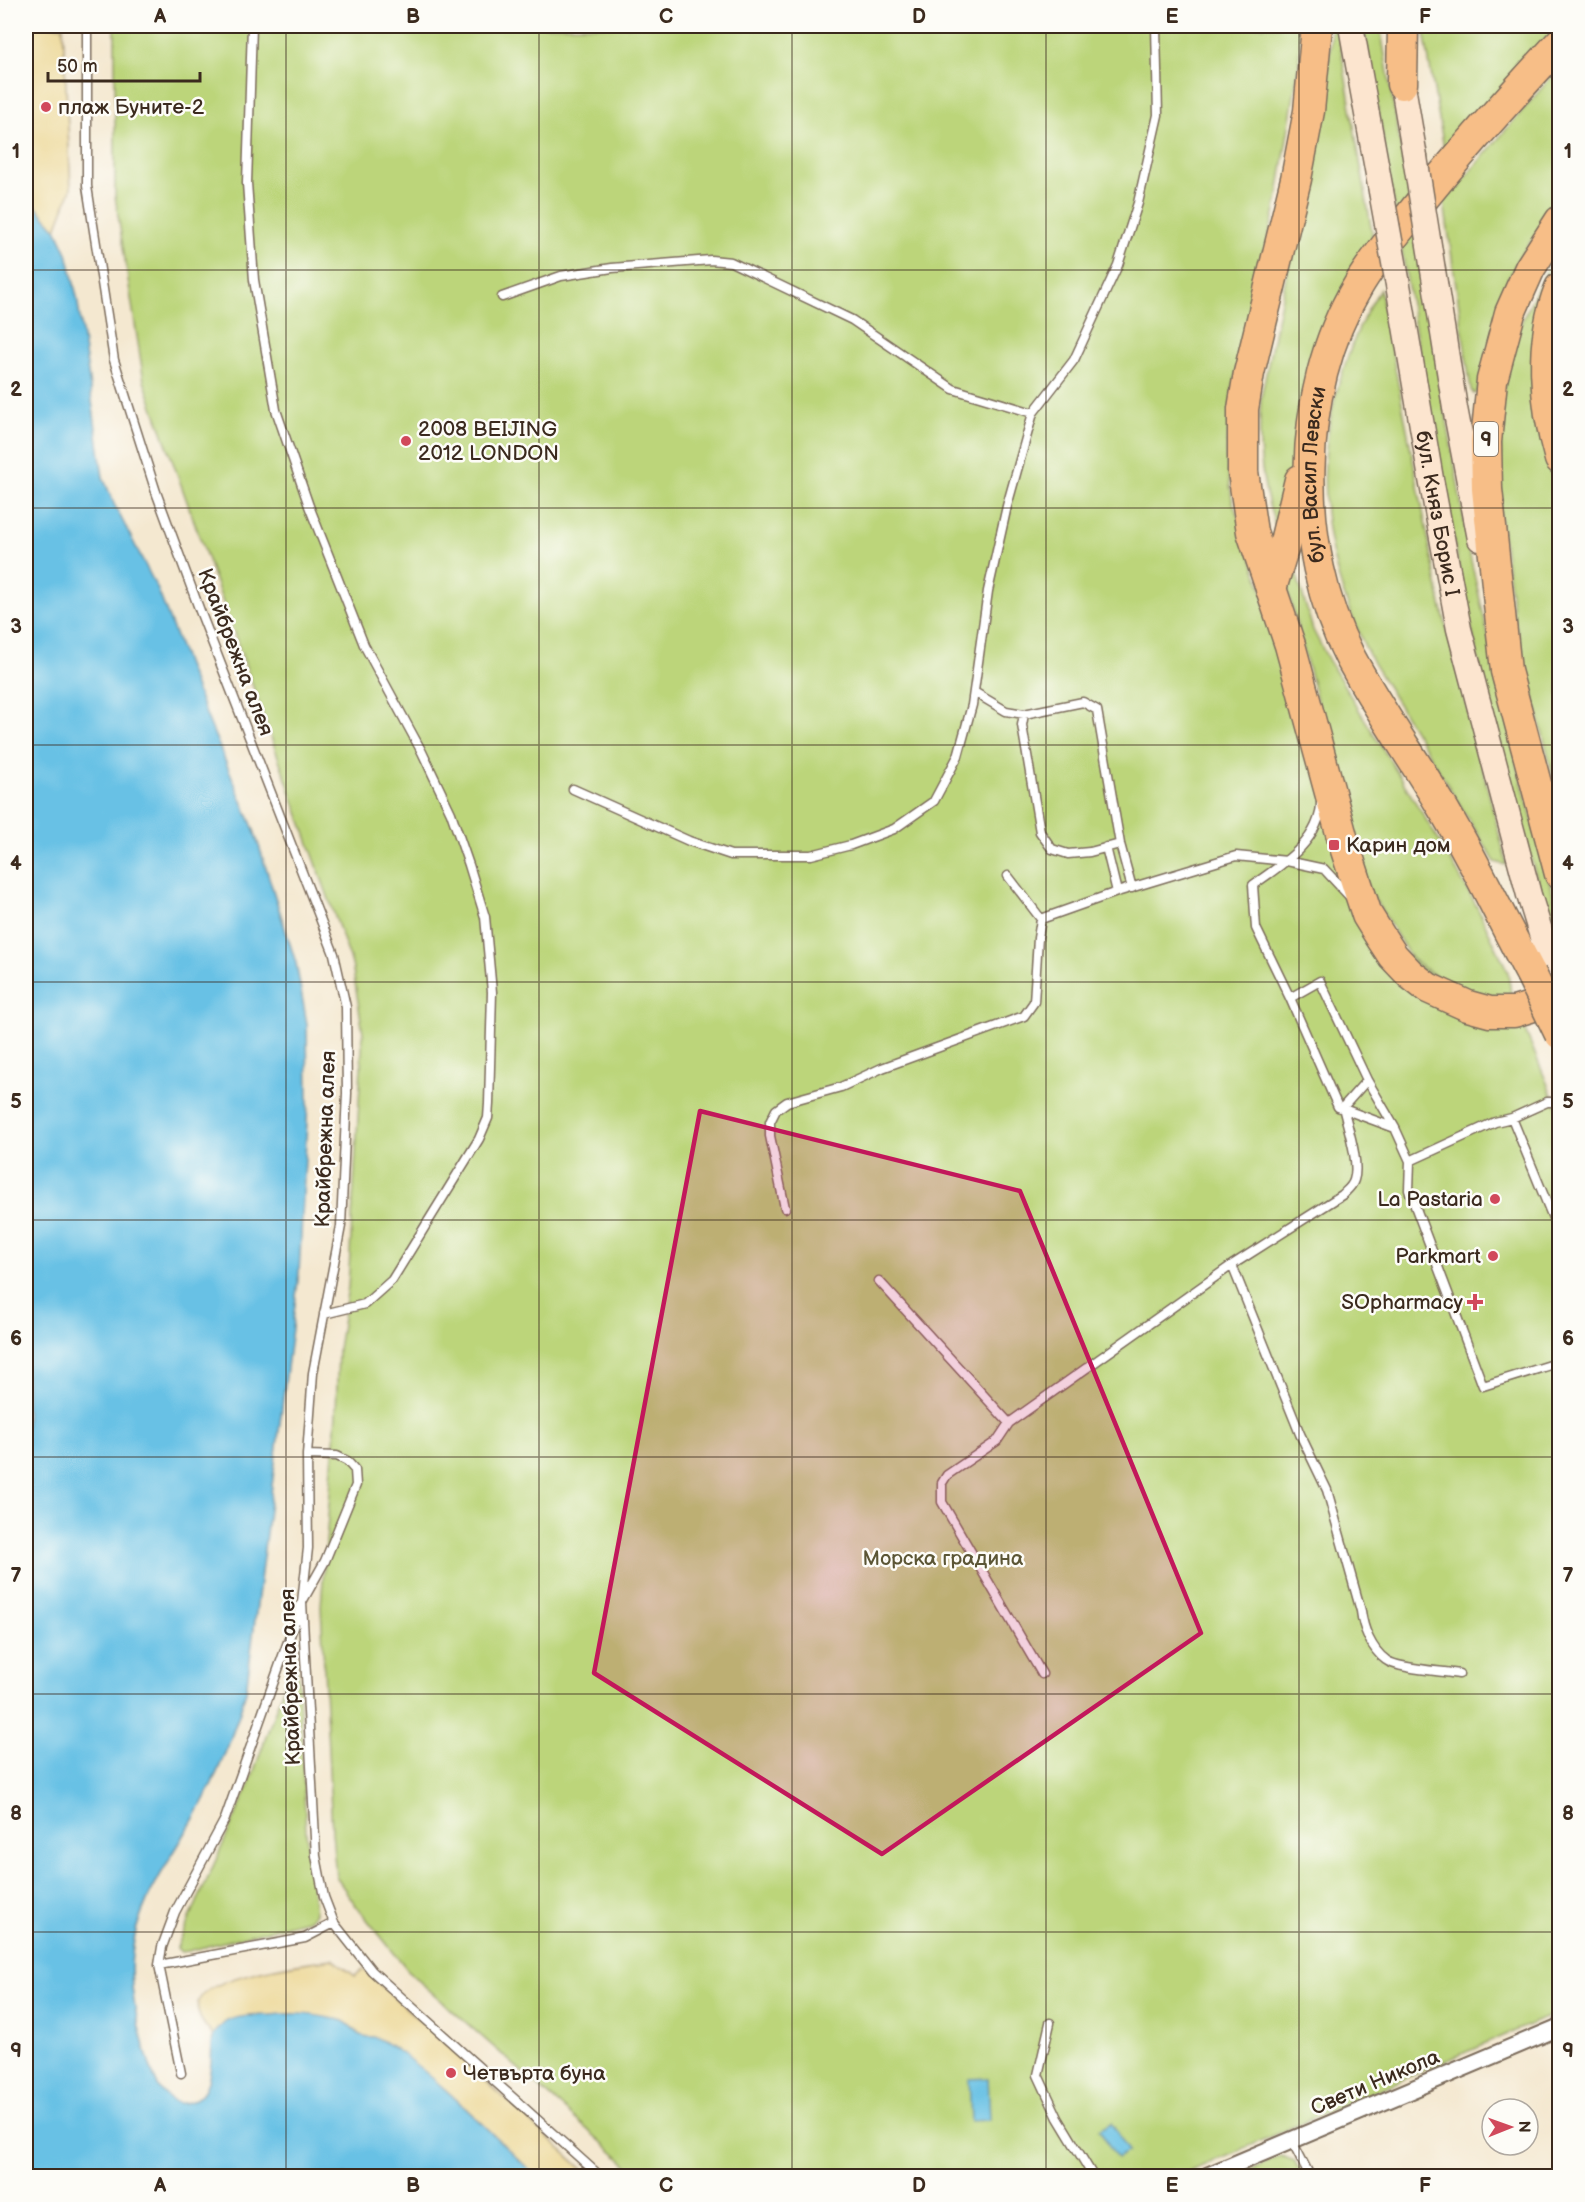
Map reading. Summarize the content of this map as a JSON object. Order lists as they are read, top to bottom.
{
  "streets": {
    "highway": ["9", "бул. Васил Левски", "бул. Княз Борис I"],
    "street": ["Свети Никола"],
    "lane": ["Крайбрежна алея"]
  },
  "crossings": [
    ["9", "бул. Княз Борис I"],
    ["бул. Васил Левски", "бул. Княз Борис I"]
  ],
  "parks": ["Морска градина"],
  "places": {
    "other": [
      "плаж Буните-2",
      "2008 BEIJING 2012 LONDON",
      "La Pastaria",
      "Parkmart",
      "Четвърта буна"
    ],
    "transit": ["Карин дом"],
    "health": ["SOpharmacy"]
  },
  "scale_bar": "50 m",
  "north": "right",
  "grid": {
    "columns": [
      "A",
      "B",
      "C",
      "D",
      "E",
      "F"
    ],
    "rows": [
      "1",
      "2",
      "3",
      "4",
      "5",
      "6",
      "7",
      "8",
      "9"
    ]
  }
}
